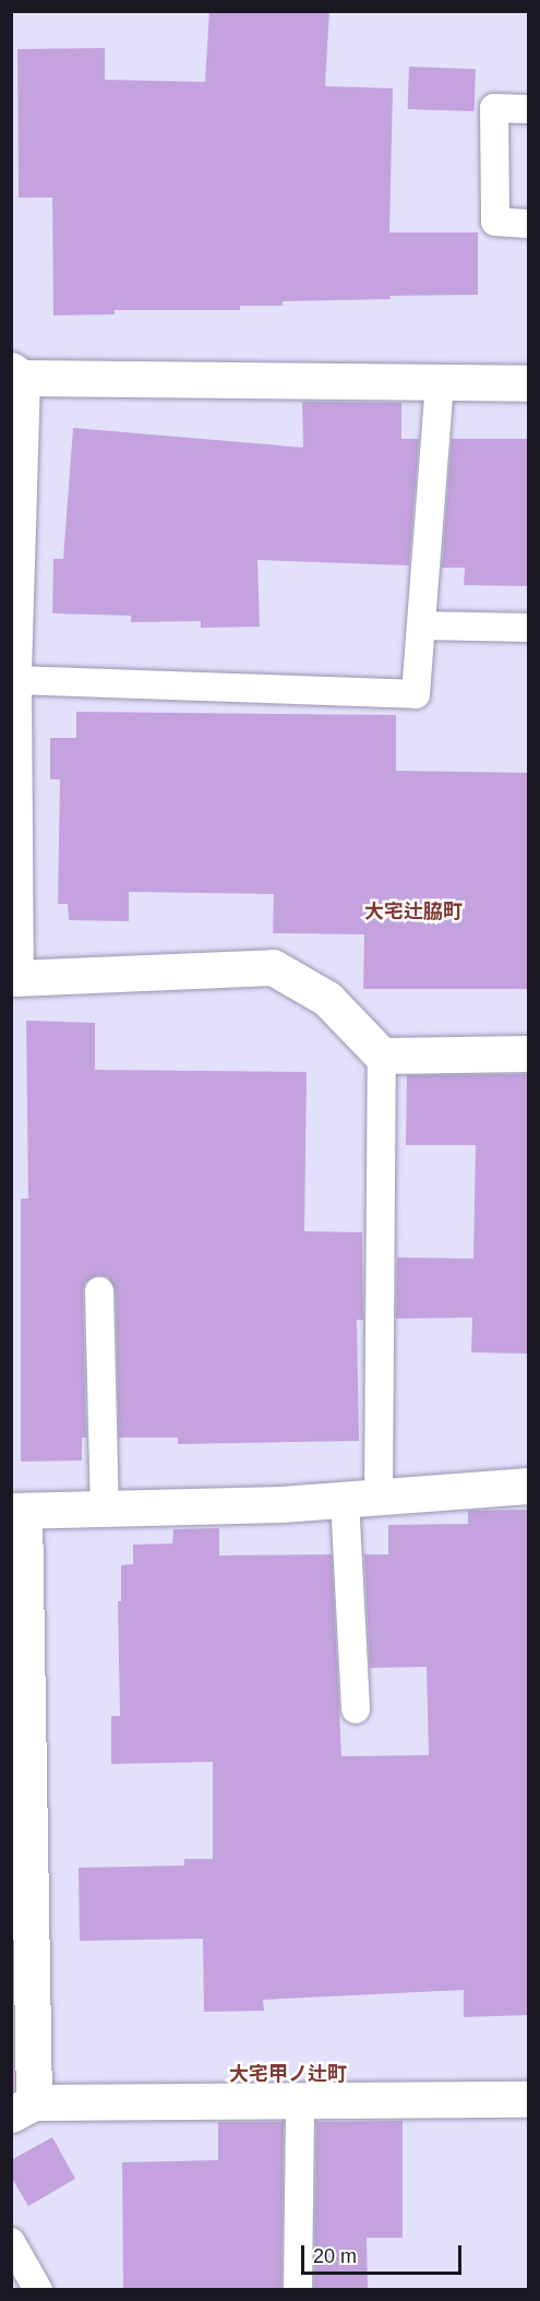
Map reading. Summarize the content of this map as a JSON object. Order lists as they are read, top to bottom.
{
  "districts": ["大宅辻脇町", "大宅甲ノ辻町"],
  "scale_bar": "20 m"
}
